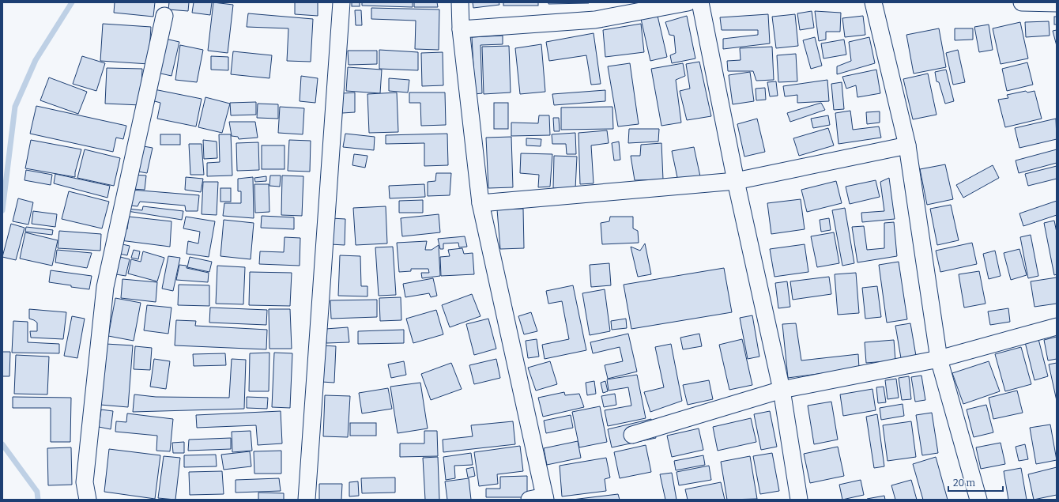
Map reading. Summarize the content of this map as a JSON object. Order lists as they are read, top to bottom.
{
  "scale_bar": "20 m"
}
